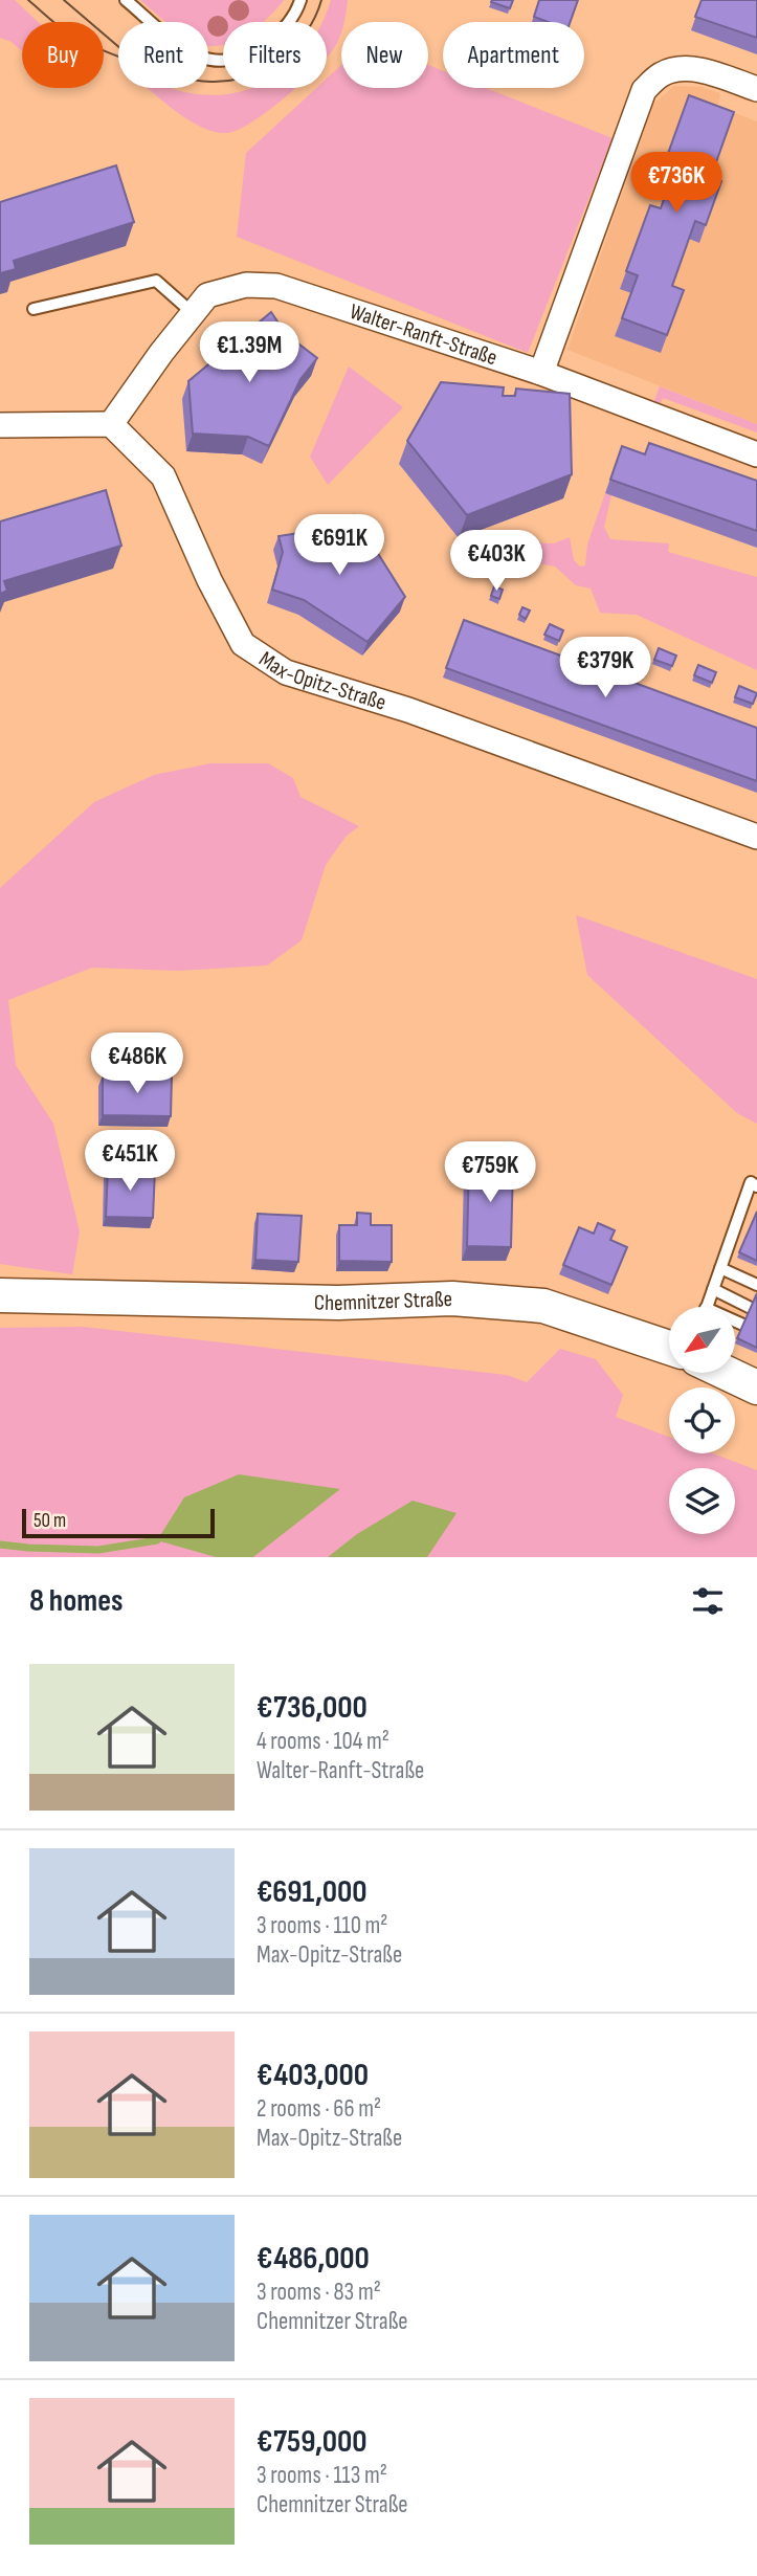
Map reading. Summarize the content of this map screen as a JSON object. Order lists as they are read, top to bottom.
{
  "streets": {
    "main road": ["Chemnitzer Straße"],
    "street": ["Walter-Ranft-Straße", "Max-Opitz-Straße"]
  },
  "crossings": [
    ["Walter-Ranft-Straße", "Max-Opitz-Straße"]
  ],
  "scale_bar": "50 m",
  "north": "bottom left",
  "page": {
    "chip": [
      "Buy",
      "Rent",
      "Filters",
      "New",
      "Apartment"
    ],
    "price": [
      "€736K",
      "€1.39M",
      "€691K",
      "€403K",
      "€379K",
      "€486K",
      "€451K",
      "€759K"
    ],
    "scale": "50 m",
    "heading": "8 homes",
    "list": [
      {
        "name": "€736,000",
        "note": "4 rooms · 104 m² · Walter-Ranft-Straße"
      },
      {
        "name": "€691,000",
        "note": "3 rooms · 110 m² · Max-Opitz-Straße"
      },
      {
        "name": "€403,000",
        "note": "2 rooms · 66 m² · Max-Opitz-Straße"
      },
      {
        "name": "€486,000",
        "note": "3 rooms · 83 m² · Chemnitzer Straße"
      },
      {
        "name": "€759,000",
        "note": "3 rooms · 113 m² · Chemnitzer Straße"
      }
    ]
  }
}
